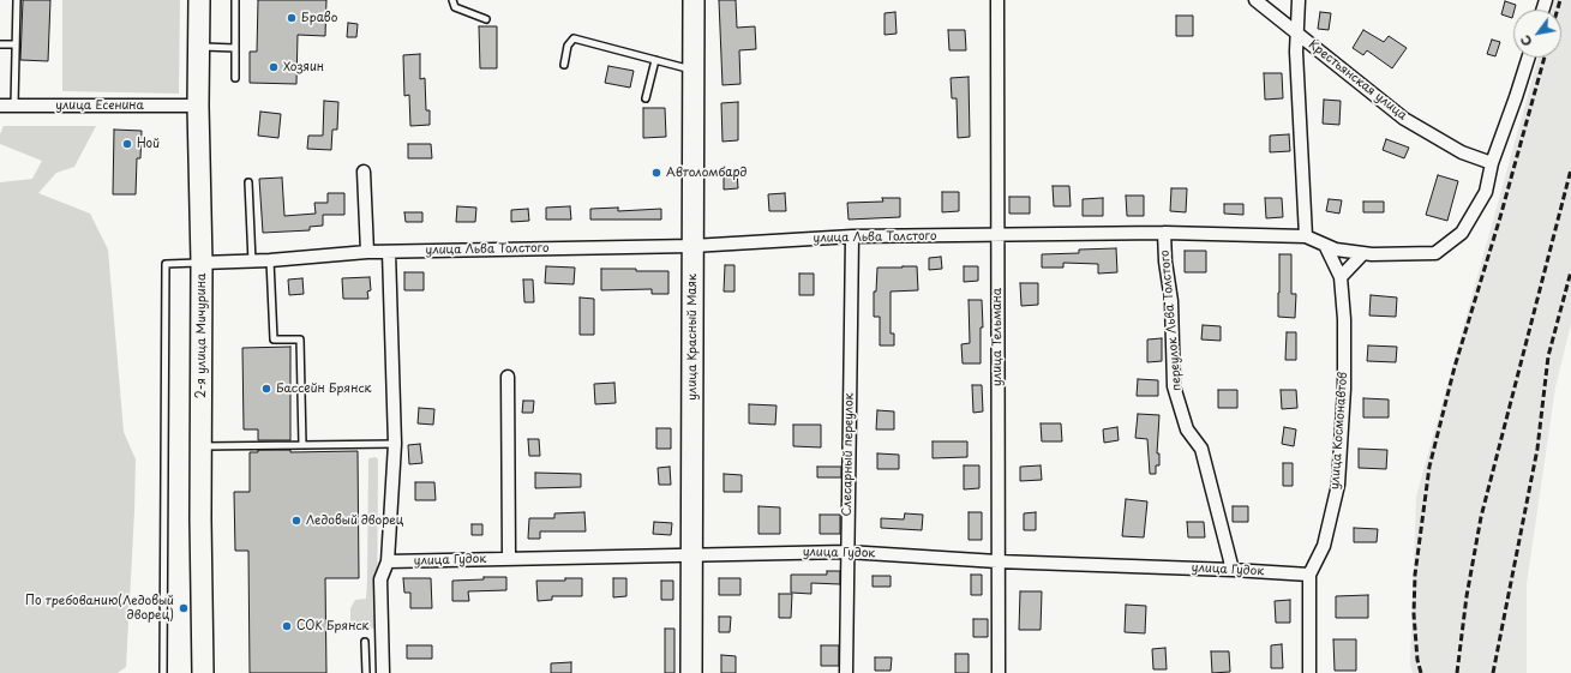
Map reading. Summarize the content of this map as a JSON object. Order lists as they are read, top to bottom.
{
  "streets": {
    "main road": ["2-я улица Мичурина", "улица Красный Маяк"],
    "street": [
      "Крестьянская улица",
      "улица Есенина",
      "улица Льва Толстого",
      "переулок Льва Толстого",
      "улица Тельмана",
      "улица Космонавтов",
      "Слесарный переулок",
      "улица Гудок"
    ]
  },
  "crossings": [
    ["Крестьянская улица", "улица Льва Толстого"],
    ["улица Есенина", "2-я улица Мичурина"],
    ["улица Льва Толстого", "переулок Льва Толстого"],
    ["улица Льва Толстого", "2-я улица Мичурина"],
    ["улица Льва Толстого", "улица Красный Маяк"],
    ["улица Льва Толстого", "улица Тельмана"],
    ["улица Льва Толстого", "улица Космонавтов"],
    ["улица Льва Толстого", "Слесарный переулок"],
    ["переулок Льва Толстого", "улица Гудок"],
    ["улица Красный Маяк", "улица Гудок"],
    ["улица Тельмана", "улица Гудок"],
    ["улица Космонавтов", "улица Гудок"],
    ["Слесарный переулок", "улица Гудок"]
  ],
  "places": [
    "Браво",
    "Хозяин",
    "Ной",
    "Автоломбард",
    "Бассейн Брянск",
    "Ледовый дворец",
    "По требованию(Ледовый дворец)",
    "СОК Брянск"
  ],
  "north": "bottom left"
}
